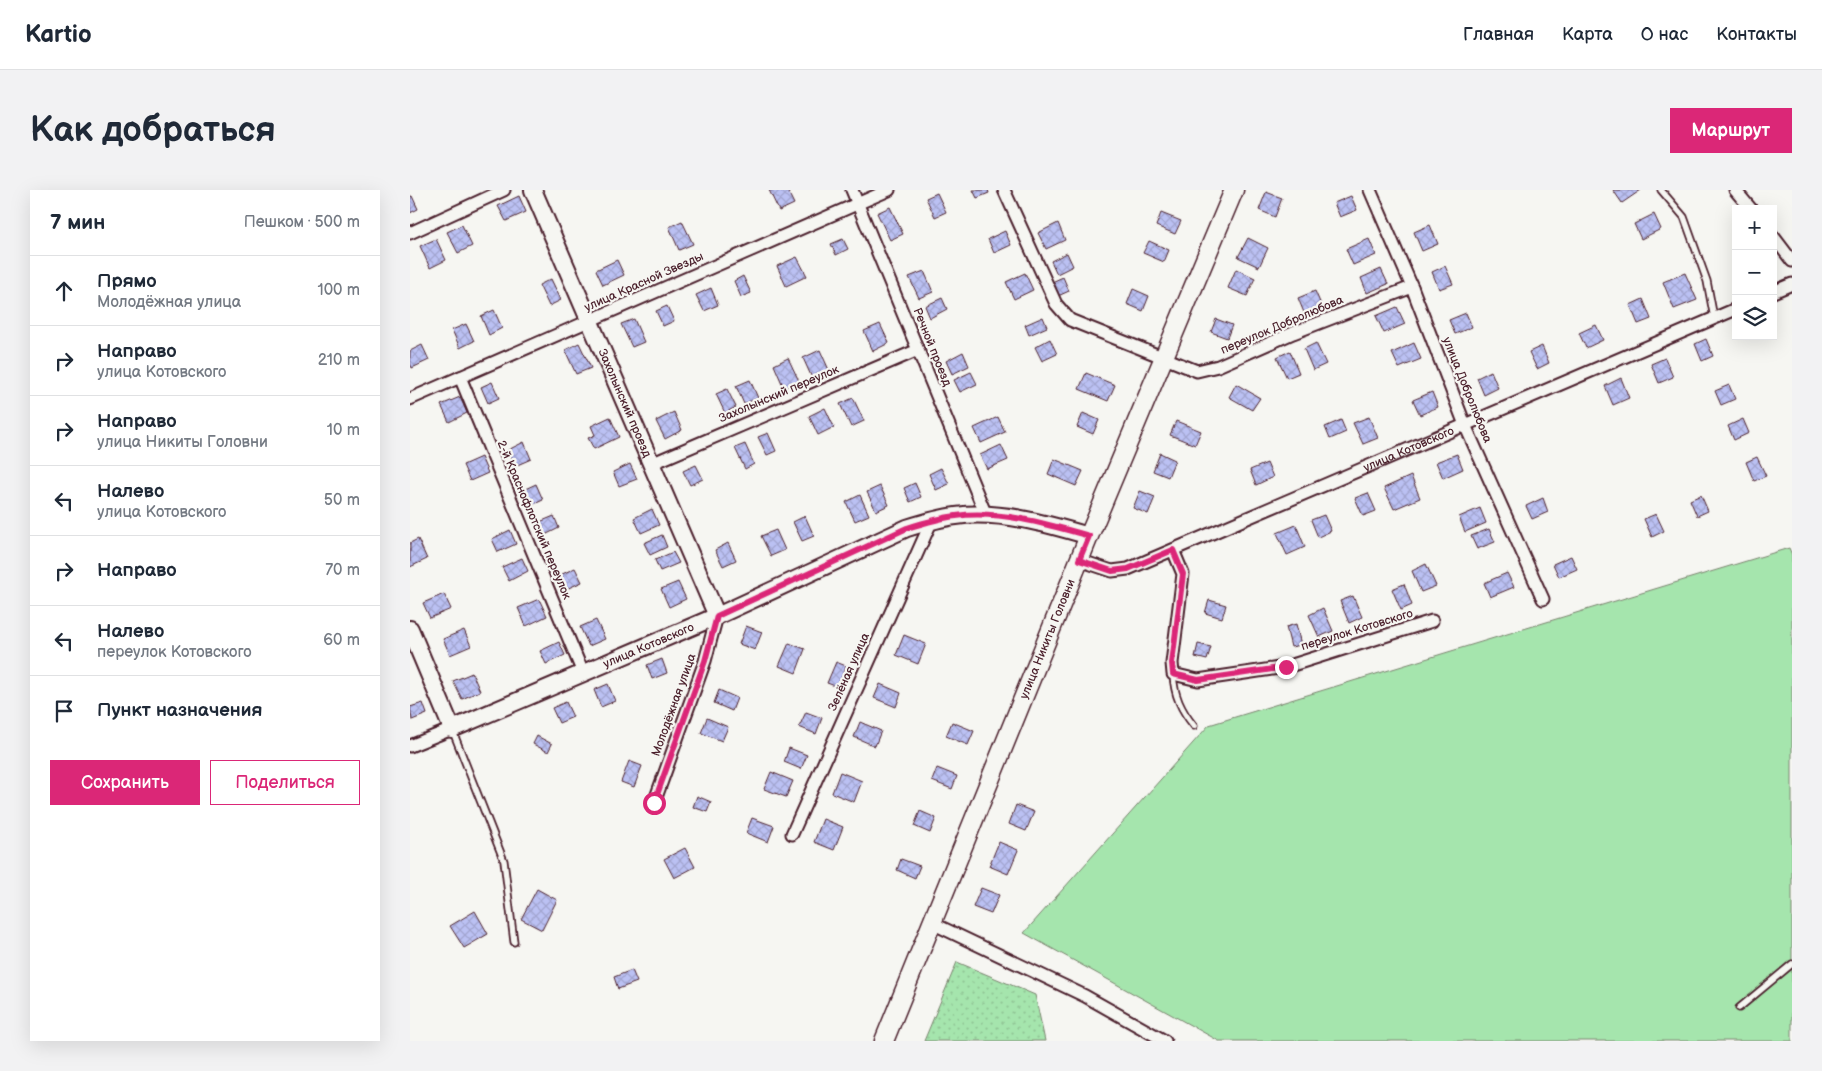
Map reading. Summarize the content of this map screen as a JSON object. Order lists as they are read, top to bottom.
{
  "streets": {
    "main road": ["улица Никиты Головни"],
    "street": [
      "улица Красной Звезды",
      "переулок Добролюбова",
      "Речной проезд",
      "улица Добролюбова",
      "Захолынский переулок",
      "Захолынский проезд",
      "улица Котовского",
      "2-й Краснофлотский переулок",
      "переулок Котовского",
      "Зелёная улица",
      "Молодёжная улица"
    ]
  },
  "crossings": [
    ["улица Красной Звезды", "Речной проезд"],
    ["улица Красной Звезды", "Захолынский проезд"],
    ["улица Красной Звезды", "2-й Краснофлотский переулок"],
    ["переулок Добролюбова", "улица Добролюбова"],
    ["переулок Добролюбова", "улица Никиты Головни"],
    ["Речной проезд", "Захолынский переулок"],
    ["Речной проезд", "улица Котовского"],
    ["улица Добролюбова", "улица Котовского"],
    ["Захолынский переулок", "Захолынский проезд"],
    ["Захолынский проезд", "улица Котовского"],
    ["Захолынский проезд", "Молодёжная улица"],
    ["улица Котовского", "2-й Краснофлотский переулок"],
    ["улица Котовского", "улица Никиты Головни"],
    ["улица Котовского", "Зелёная улица"],
    ["улица Котовского", "Молодёжная улица"]
  ],
  "page": {
    "header": "Kartio",
    "nav": [
      "Главная",
      "Карта",
      "О нас",
      "Контакты"
    ],
    "buttons": [
      "Маршрут",
      ["Сохранить", "Поделиться"]
    ],
    "title": "Как добраться",
    "heading": ["7 мин", "Пешком · 500 m"],
    "map_buttons": ["+", "−"],
    "list": [
      ["Прямо", "Молодёжная улица", "100 m"],
      ["Направо", "улица Котовского", "210 m"],
      ["Направо", "улица Никиты Головни", "10 m"],
      ["Налево", "улица Котовского", "50 m"],
      ["Направо", "70 m"],
      ["Налево", "переулок Котовского", "60 m"],
      "Пункт назначения"
    ]
  }
}
